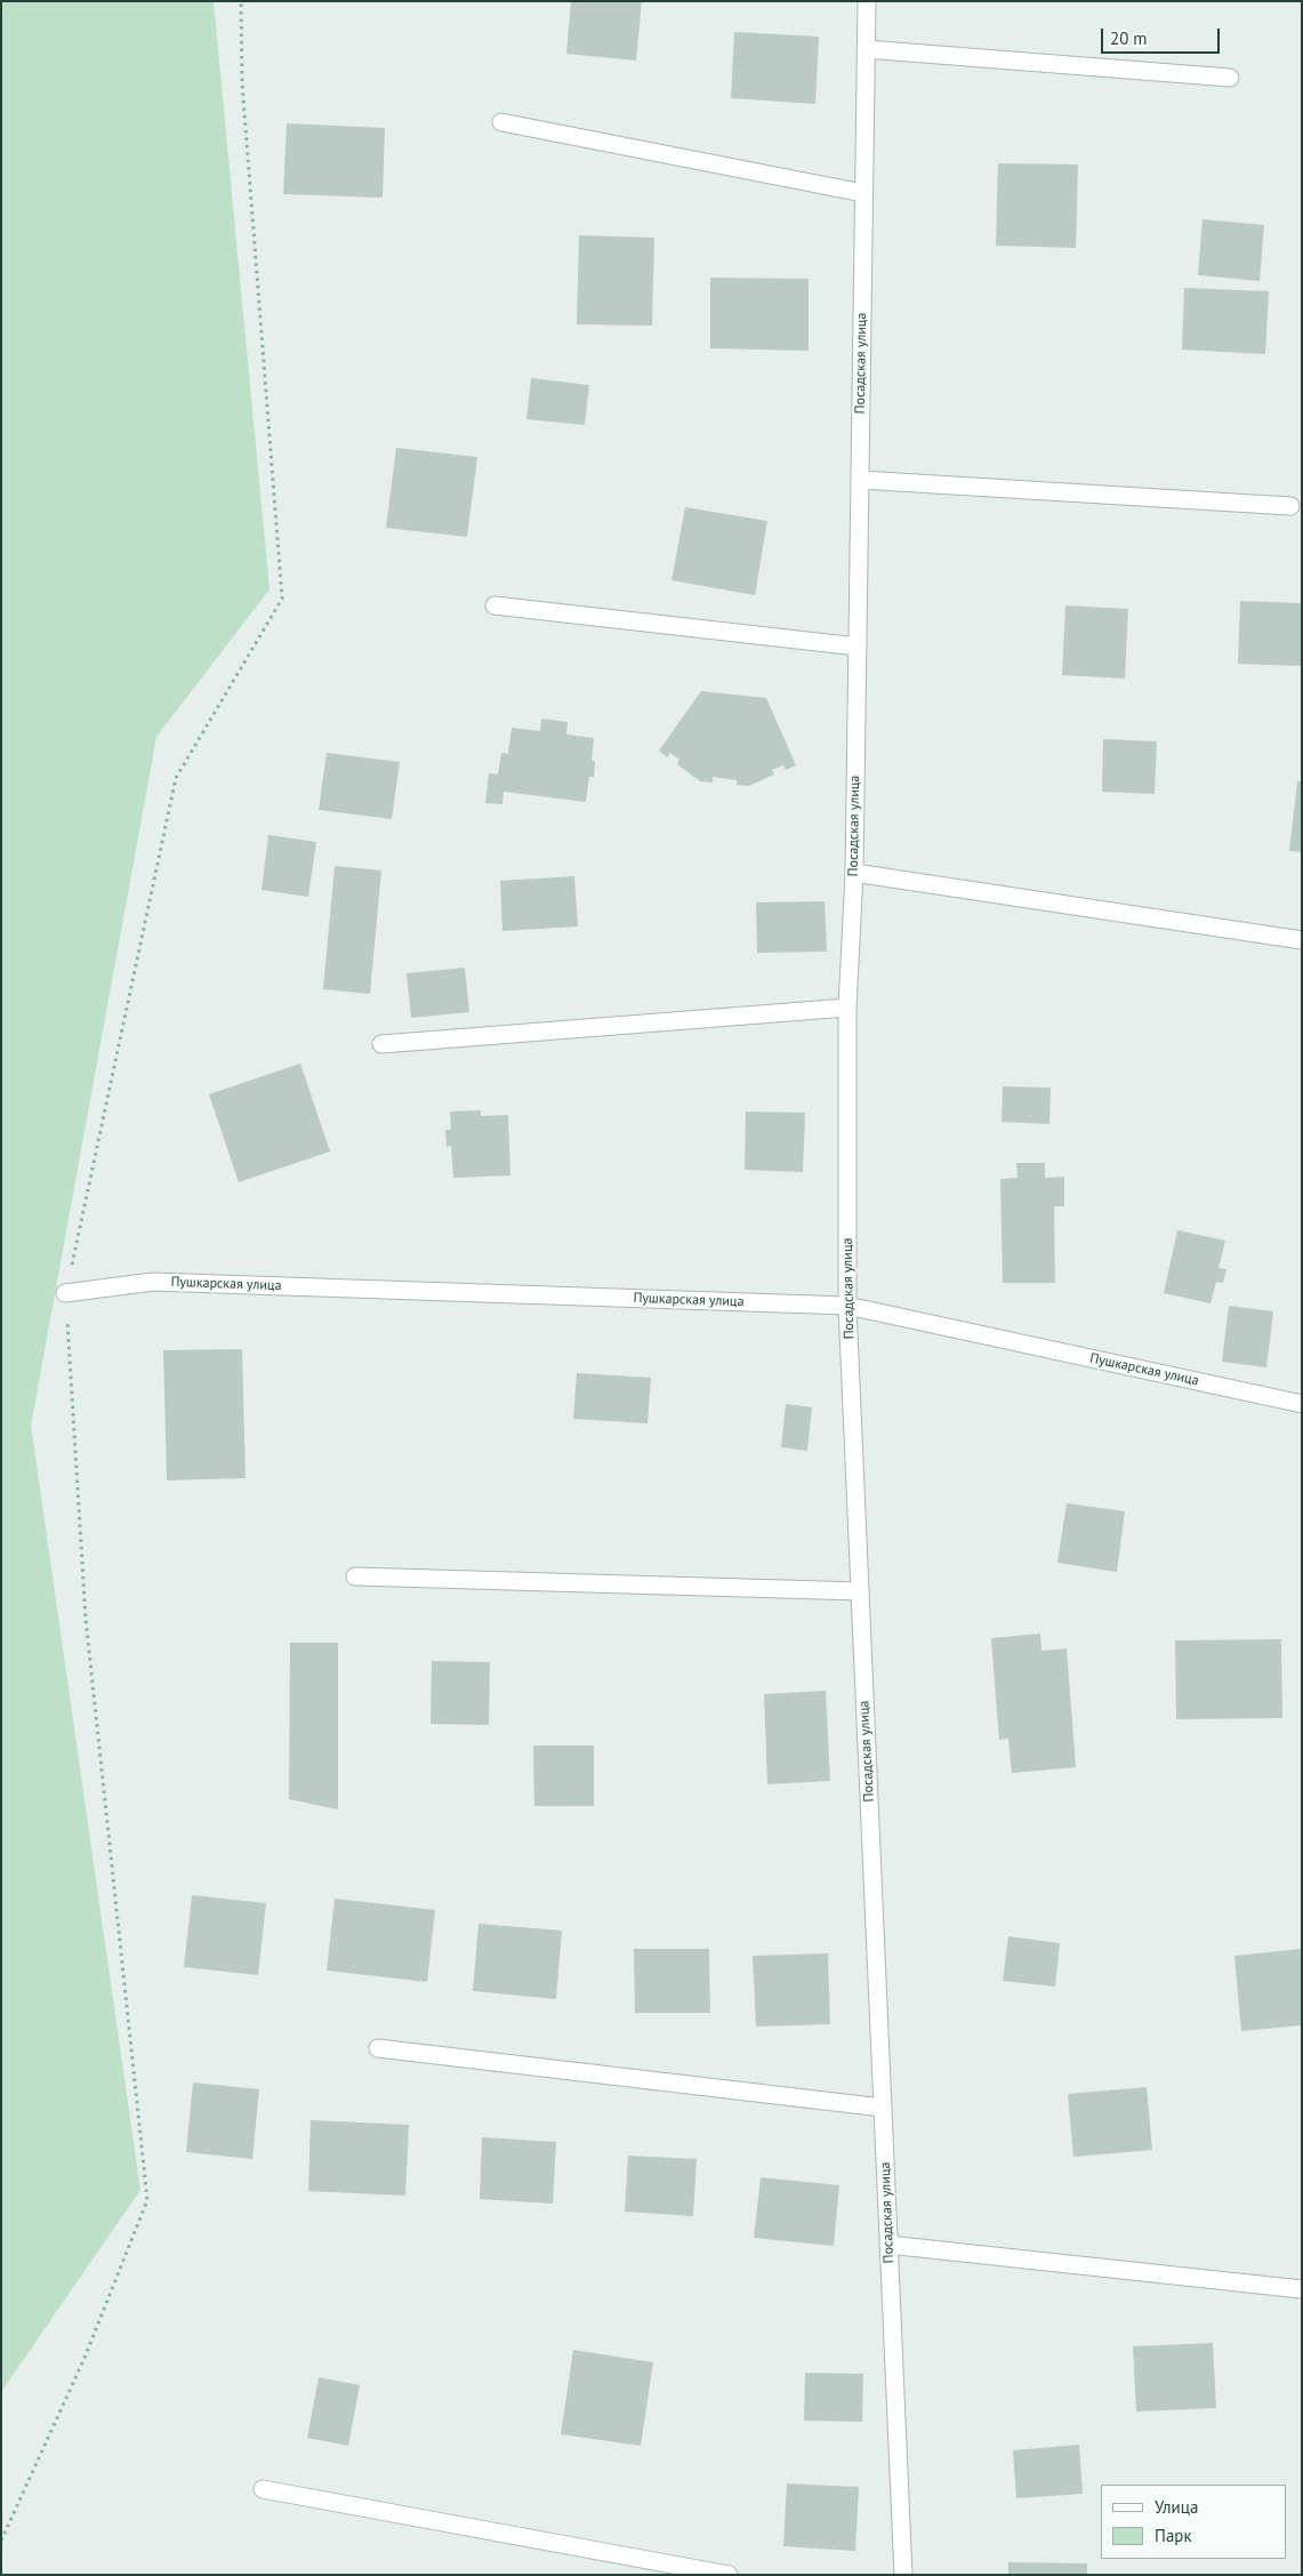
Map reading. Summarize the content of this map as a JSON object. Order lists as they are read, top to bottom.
{
  "streets": {
    "street": ["Посадская улица", "Пушкарская улица"]
  },
  "crossings": [
    ["Посадская улица", "Пушкарская улица"]
  ],
  "legend": ["Улица", "Парк"],
  "scale_bar": "20 m"
}
